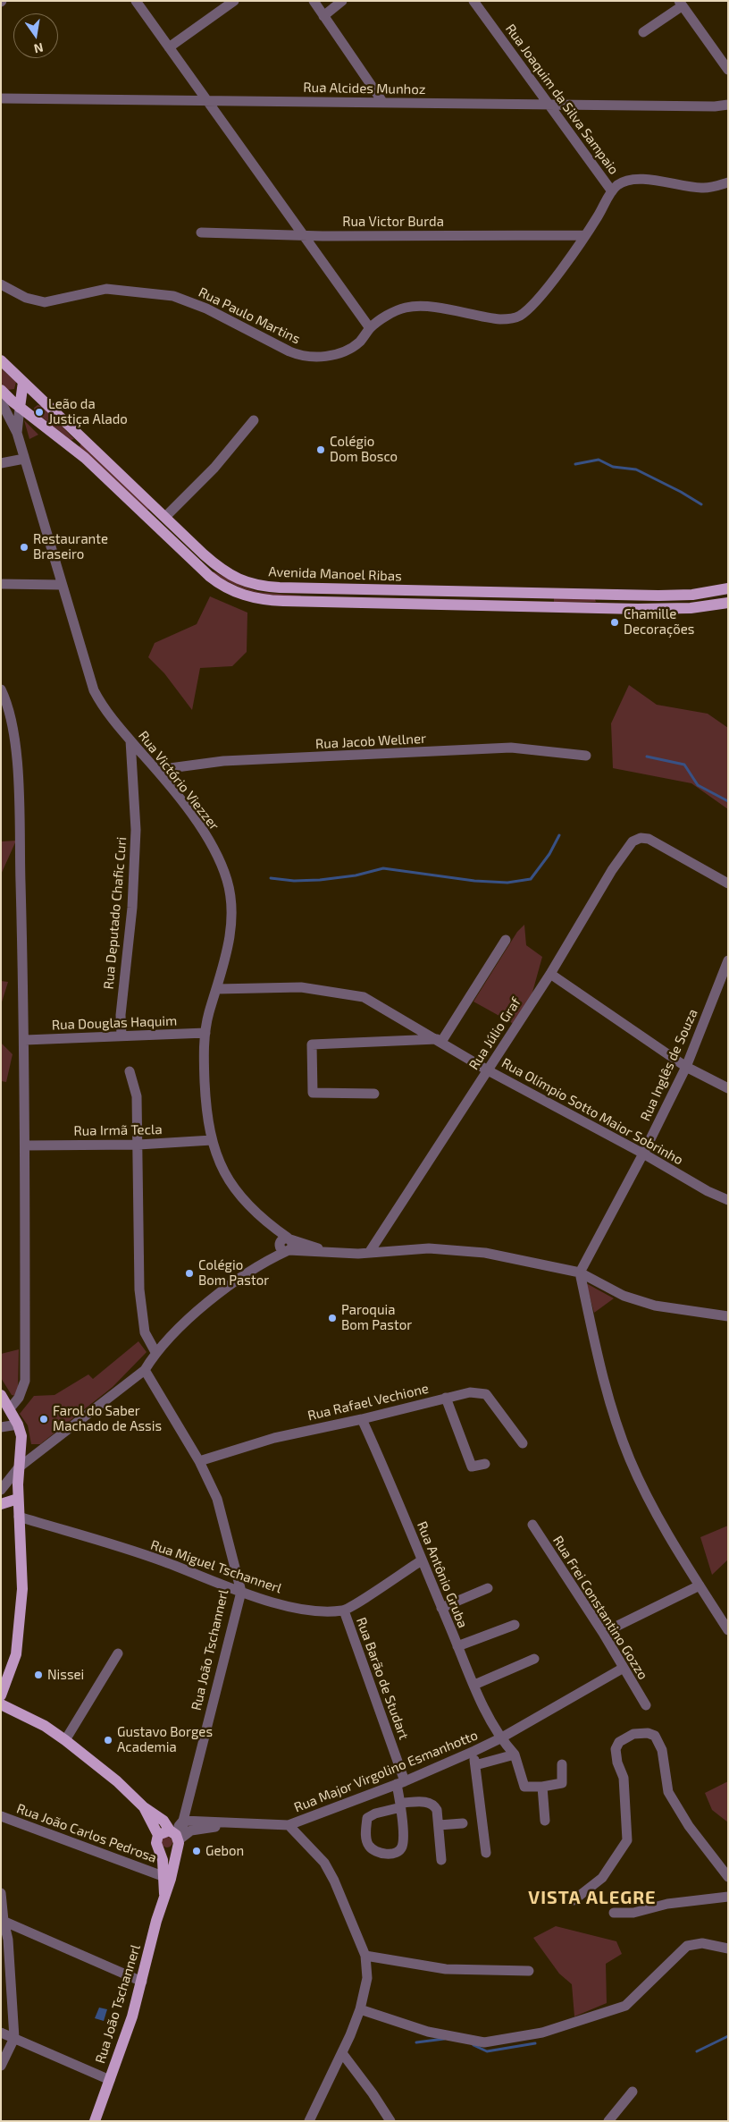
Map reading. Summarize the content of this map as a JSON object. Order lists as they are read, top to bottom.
{
  "streets": {
    "main road": ["Avenida Manoel Ribas", "Rua João Tschannerl"],
    "street": [
      "Rua Alcides Munhoz",
      "Rua Joaquim da Silva Sampaio",
      "Rua Victor Burda",
      "Rua Paulo Martins",
      "Rua Jacob Wellner",
      "Rua Victório Viezzer",
      "Rua Deputado Chafic Curi",
      "Rua Douglas Haquim",
      "Rua Júlio Graf",
      "Rua Inglês de Souza",
      "Rua Olímpio Sotto Maior Sobrinho",
      "Rua Irmã Tecla",
      "Rua Rafael Vechione",
      "Rua Miguel Tschannerl",
      "Rua Antônio Gruba",
      "Rua Frei Constantino Gozzo",
      "Rua Barão de Studart",
      "Rua Major Virgolino Esmanhotto",
      "Rua João Carlos Pedrosa"
    ]
  },
  "crossings": [
    ["Rua Alcides Munhoz", "Rua Joaquim da Silva Sampaio"],
    ["Rua Joaquim da Silva Sampaio", "Rua Paulo Martins"],
    ["Rua Victor Burda", "Rua Paulo Martins"],
    ["Avenida Manoel Ribas", "Rua Victório Viezzer"],
    ["Rua Jacob Wellner", "Rua Victório Viezzer"],
    ["Rua Victório Viezzer", "Rua Deputado Chafic Curi"],
    ["Rua Victório Viezzer", "Rua Douglas Haquim"],
    ["Rua Victório Viezzer", "Rua Olímpio Sotto Maior Sobrinho"],
    ["Rua Victório Viezzer", "Rua Irmã Tecla"],
    ["Rua Deputado Chafic Curi", "Rua Douglas Haquim"],
    ["Rua Júlio Graf", "Rua Olímpio Sotto Maior Sobrinho"],
    ["Rua Inglês de Souza", "Rua Olímpio Sotto Maior Sobrinho"],
    ["Rua Rafael Vechione", "Rua Antônio Gruba"],
    ["Rua Rafael Vechione", "Rua João Tschannerl"],
    ["Rua Miguel Tschannerl", "Rua João Tschannerl"],
    ["Rua Miguel Tschannerl", "Rua Barão de Studart"],
    ["Rua Antônio Gruba", "Rua Major Virgolino Esmanhotto"],
    ["Rua Frei Constantino Gozzo", "Rua Major Virgolino Esmanhotto"],
    ["Rua João Tschannerl", "Rua Major Virgolino Esmanhotto"],
    ["Rua João Tschannerl", "Rua João Carlos Pedrosa"],
    ["Rua Barão de Studart", "Rua Major Virgolino Esmanhotto"]
  ],
  "districts": ["VISTA ALEGRE"],
  "places": [
    "Leão da Justiça Alado",
    "Colégio Dom Bosco",
    "Restaurante Braseiro",
    "Chamille Decorações",
    "Colégio Bom Pastor",
    "Paroquia Bom Pastor",
    "Farol do Saber Machado de Assis",
    "Nissei",
    "Gustavo Borges Academia",
    "Gebon"
  ],
  "north": "bottom"
}
